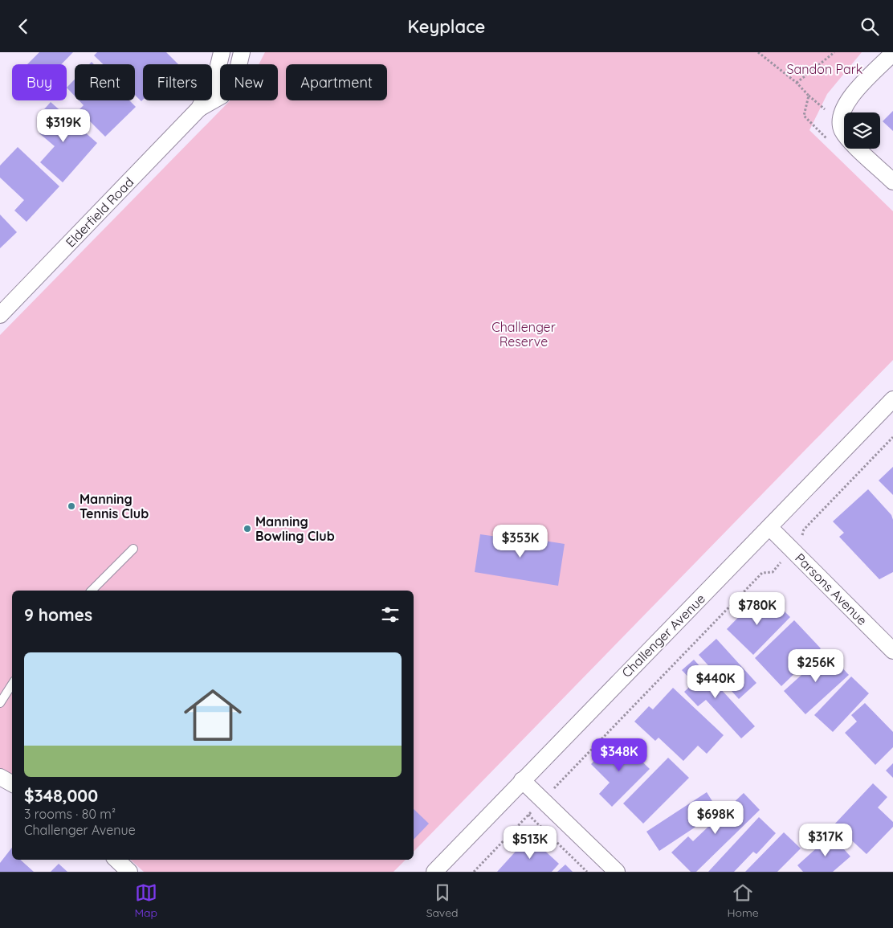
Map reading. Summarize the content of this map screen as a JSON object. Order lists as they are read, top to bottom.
{
  "streets": {
    "street": ["Elderfield Road", "Parsons Avenue", "Challenger Avenue"]
  },
  "crossings": [
    ["Parsons Avenue", "Challenger Avenue"]
  ],
  "parks": ["Sandon Park", "Challenger Reserve"],
  "places": ["Manning Tennis Club", "Manning Bowling Club"],
  "page": {
    "header": "Keyplace",
    "chip": [
      "Buy",
      "Rent",
      "Filters",
      "New",
      "Apartment"
    ],
    "price": [
      "$319K",
      "$353K",
      "$780K",
      "$256K",
      "$440K",
      "$348K",
      "$698K",
      "$317K",
      "$513K"
    ],
    "heading": "9 homes",
    "list": [
      {
        "name": "$348,000",
        "note": "3 rooms · 80 m² · Challenger Avenue"
      }
    ],
    "tabs": ["Map", "Saved", "Home"]
  }
}
